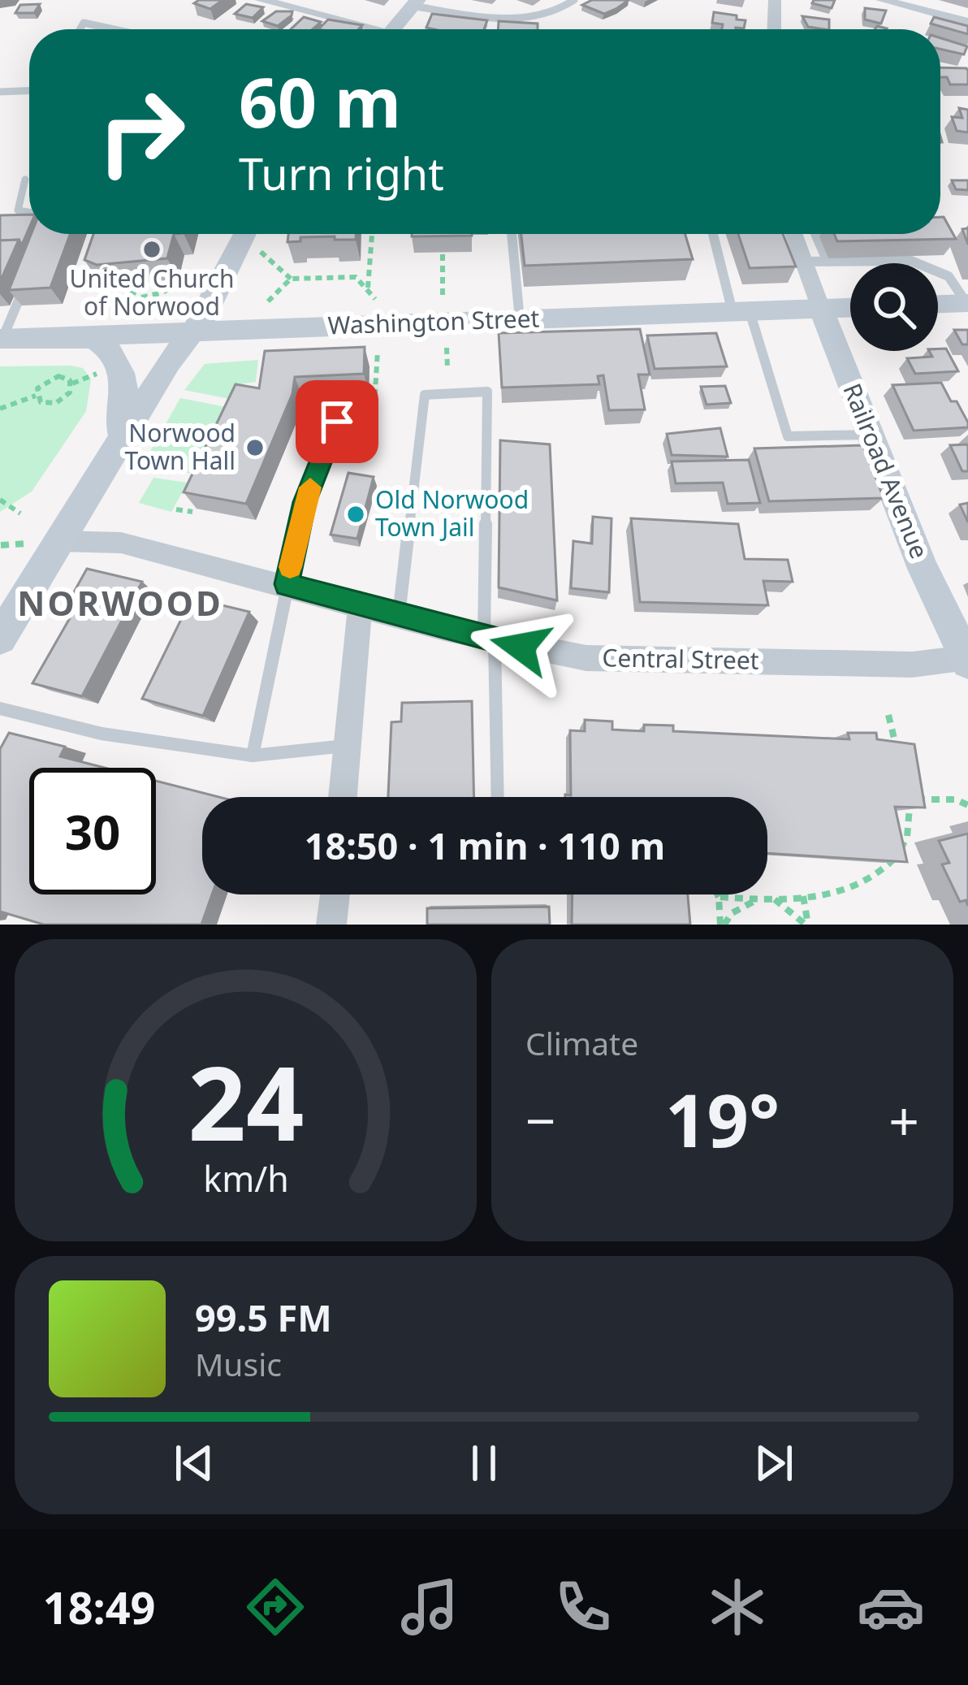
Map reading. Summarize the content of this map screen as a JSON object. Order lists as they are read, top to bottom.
{
  "streets": {
    "main road": ["Washington Street", "Railroad Avenue"],
    "street": ["Central Street"]
  },
  "crossings": [
    ["Washington Street", "Railroad Avenue"],
    ["Railroad Avenue", "Central Street"]
  ],
  "districts": ["NORWOOD"],
  "places": ["United Church of Norwood", "Norwood Town Hall", "Old Norwood Town Jail"],
  "page": {
    "turn": ["60 m", "Turn right"],
    "limit": "30",
    "trip": "18:50 · 1 min · 110 m",
    "tile": "Climate",
    "heat": ["−", "19°", "+"],
    "song": ["99.5 FM", "Music"],
    "tabs": "18:49",
    "gauge": ["24", "km/h"]
  }
}
